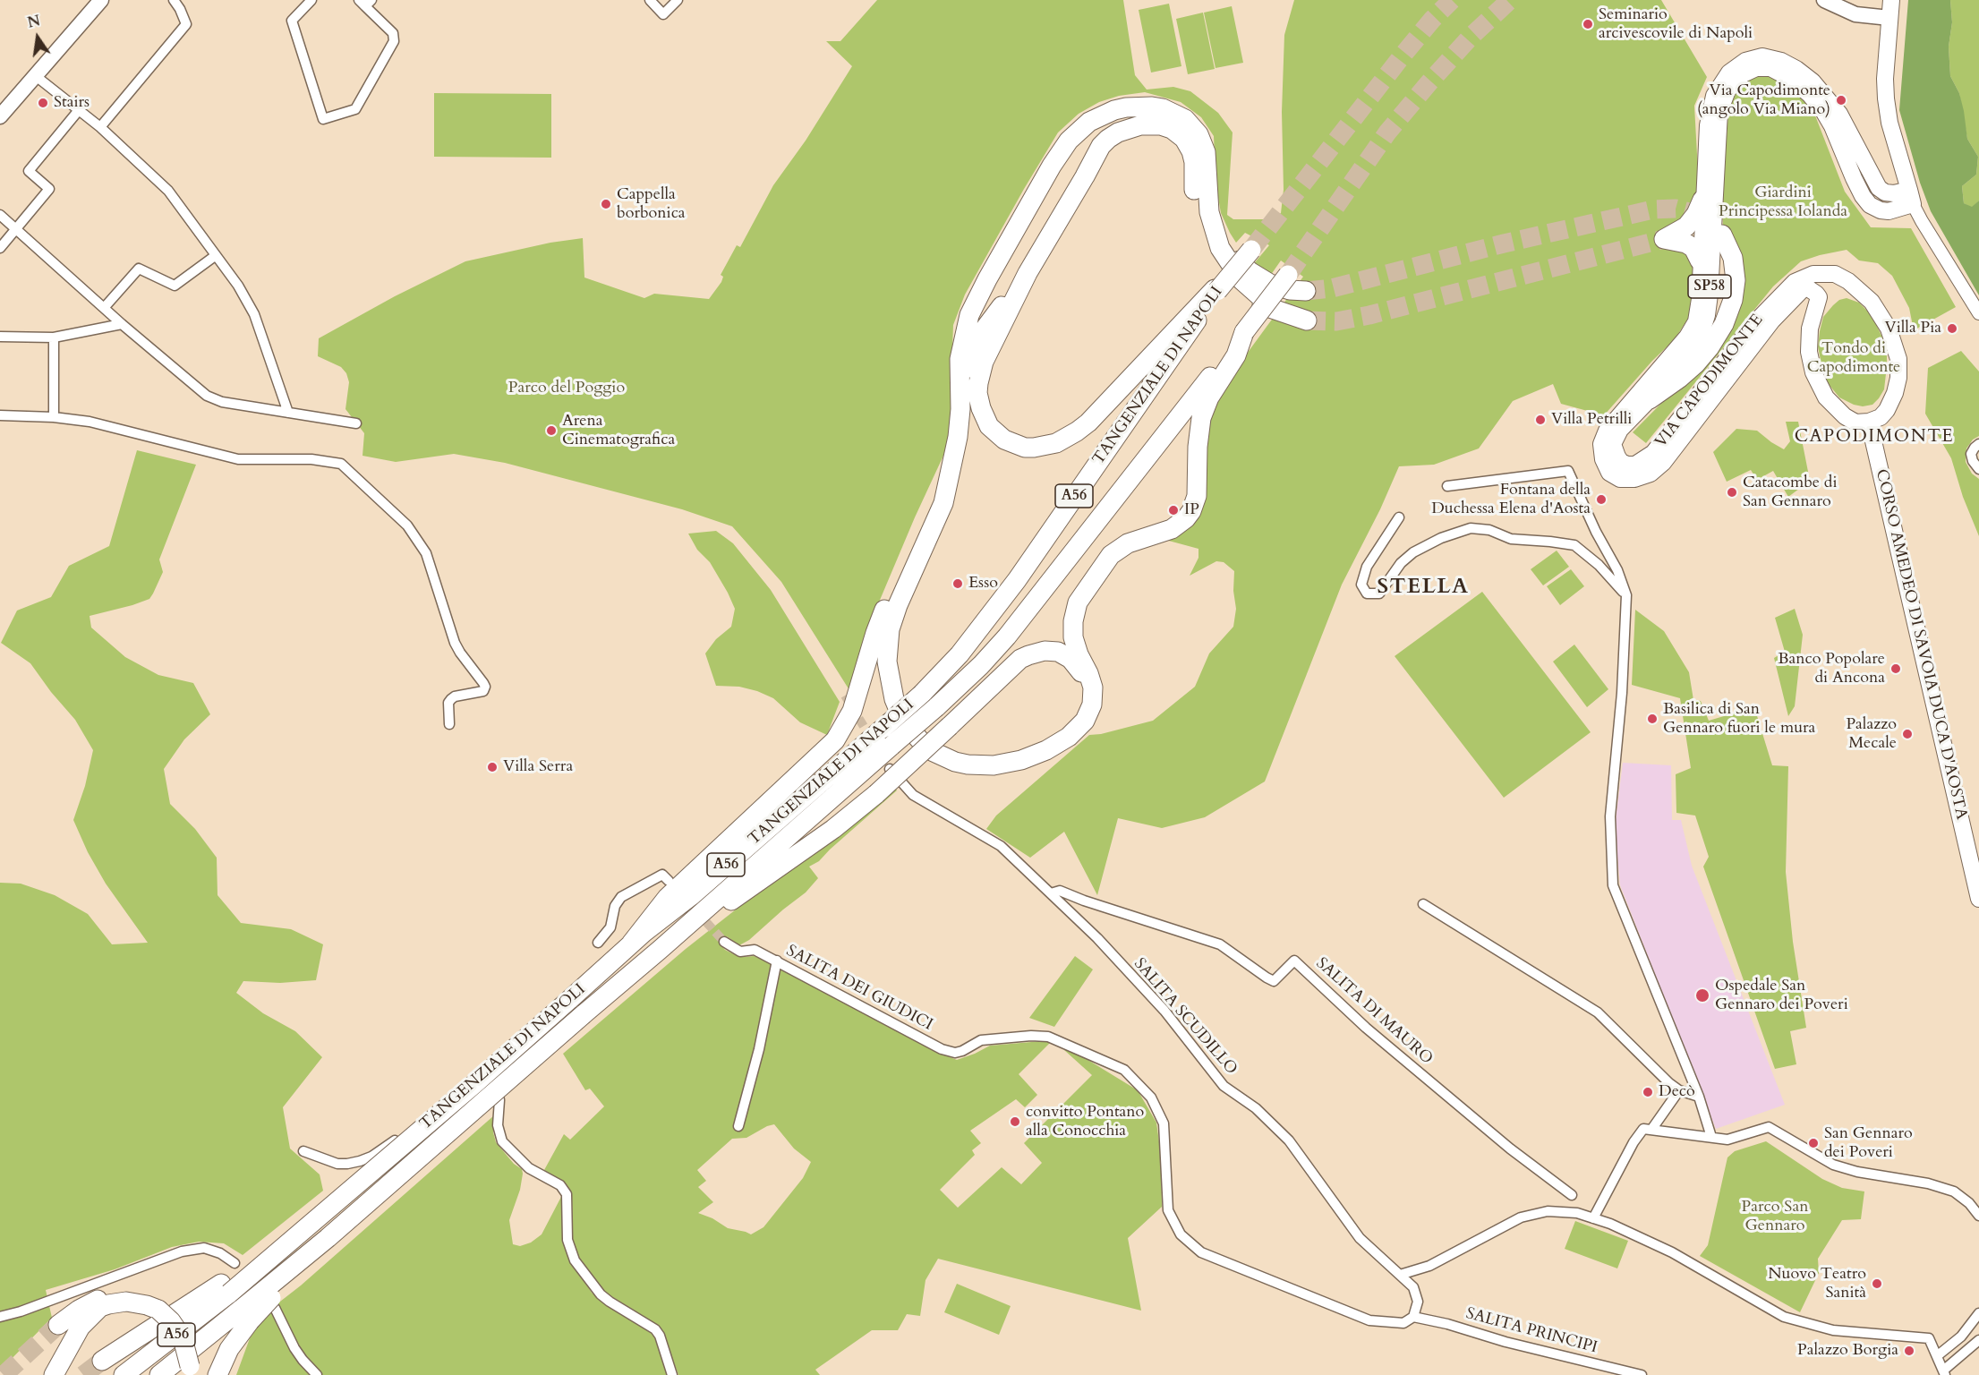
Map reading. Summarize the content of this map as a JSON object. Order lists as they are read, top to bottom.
{
  "streets": {
    "highway": ["TANGENZIALE DI NAPOLI", "A56"],
    "main road": ["SP58", "VIA CAPODIMONTE", "CORSO AMEDEO DI SAVOIA DUCA D'AOSTA"],
    "street": [
      "SALITA DEI GIUDICI",
      "SALITA DI MAURO",
      "SALITA SCUDILLO",
      "SALITA PRINCIPI"
    ]
  },
  "crossings": [
    ["SP58", "VIA CAPODIMONTE"],
    ["SP58", "CORSO AMEDEO DI SAVOIA DUCA D'AOSTA"],
    ["TANGENZIALE DI NAPOLI", "A56"],
    ["SALITA DEI GIUDICI", "SALITA SCUDILLO"],
    ["SALITA DEI GIUDICI", "SALITA PRINCIPI"],
    ["SALITA DI MAURO", "SALITA SCUDILLO"],
    ["SALITA SCUDILLO", "SALITA PRINCIPI"]
  ],
  "districts": ["CAPODIMONTE", "STELLA"],
  "parks": [
    "Giardini Principessa Iolanda",
    "Tondo di Capodimonte",
    "Parco del Poggio",
    "Parco San Gennaro"
  ],
  "places": [
    "Seminario arcivescovile di Napoli",
    "Via Capodimonte (angolo Via Miano)",
    "Stairs",
    "Cappella borbonica",
    "Villa Pia",
    "Villa Petrilli",
    "Arena Cinematografica",
    "Catacombe di San Gennaro",
    "Fontana della Duchessa Elena d'Aosta",
    "IP",
    "Esso",
    "Banco Popolare di Ancona",
    "Basilica di San Gennaro fuori le mura",
    "Palazzo Mecale",
    "Villa Serra",
    "Ospedale San Gennaro dei Poveri",
    "Decò",
    "convitto Pontano alla Conocchia",
    "San Gennaro dei Poveri",
    "Nuovo Teatro Sanità",
    "Palazzo Borgia"
  ],
  "north": "top"
}
